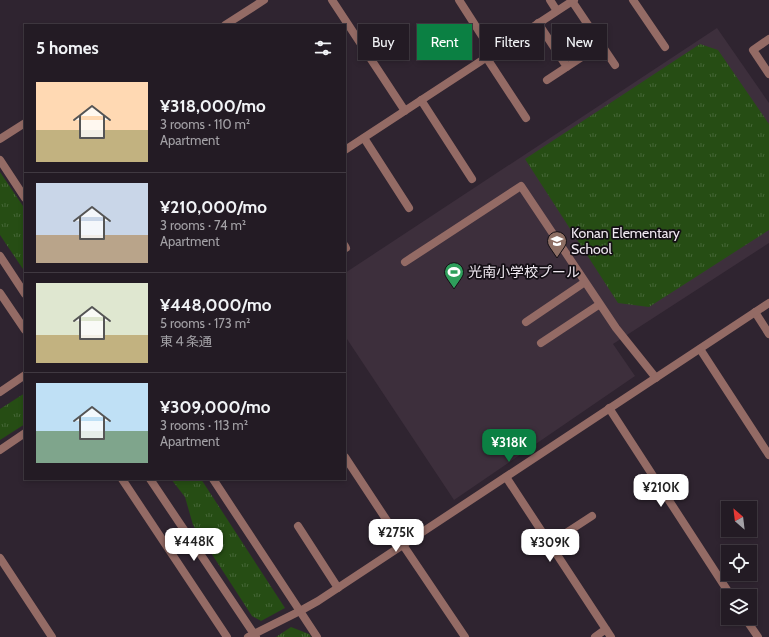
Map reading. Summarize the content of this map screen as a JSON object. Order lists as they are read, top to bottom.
{
  "places": {
    "school or university": ["Konan Elementary School"],
    "sports": ["光南小学校プール"]
  },
  "north": "top left",
  "page": {
    "chip": [
      "Buy",
      "Rent",
      "Filters",
      "New"
    ],
    "heading": "5 homes",
    "list": [
      {
        "name": "¥318,000/mo",
        "note": "3 rooms · 110 m² · Apartment"
      },
      {
        "name": "¥210,000/mo",
        "note": "3 rooms · 74 m² · Apartment"
      },
      {
        "name": "¥448,000/mo",
        "note": "5 rooms · 173 m² · 東４条通"
      },
      {
        "name": "¥309,000/mo",
        "note": "3 rooms · 113 m² · Apartment"
      }
    ],
    "price": [
      "¥318K",
      "¥210K",
      "¥275K",
      "¥448K",
      "¥309K"
    ]
  }
}
